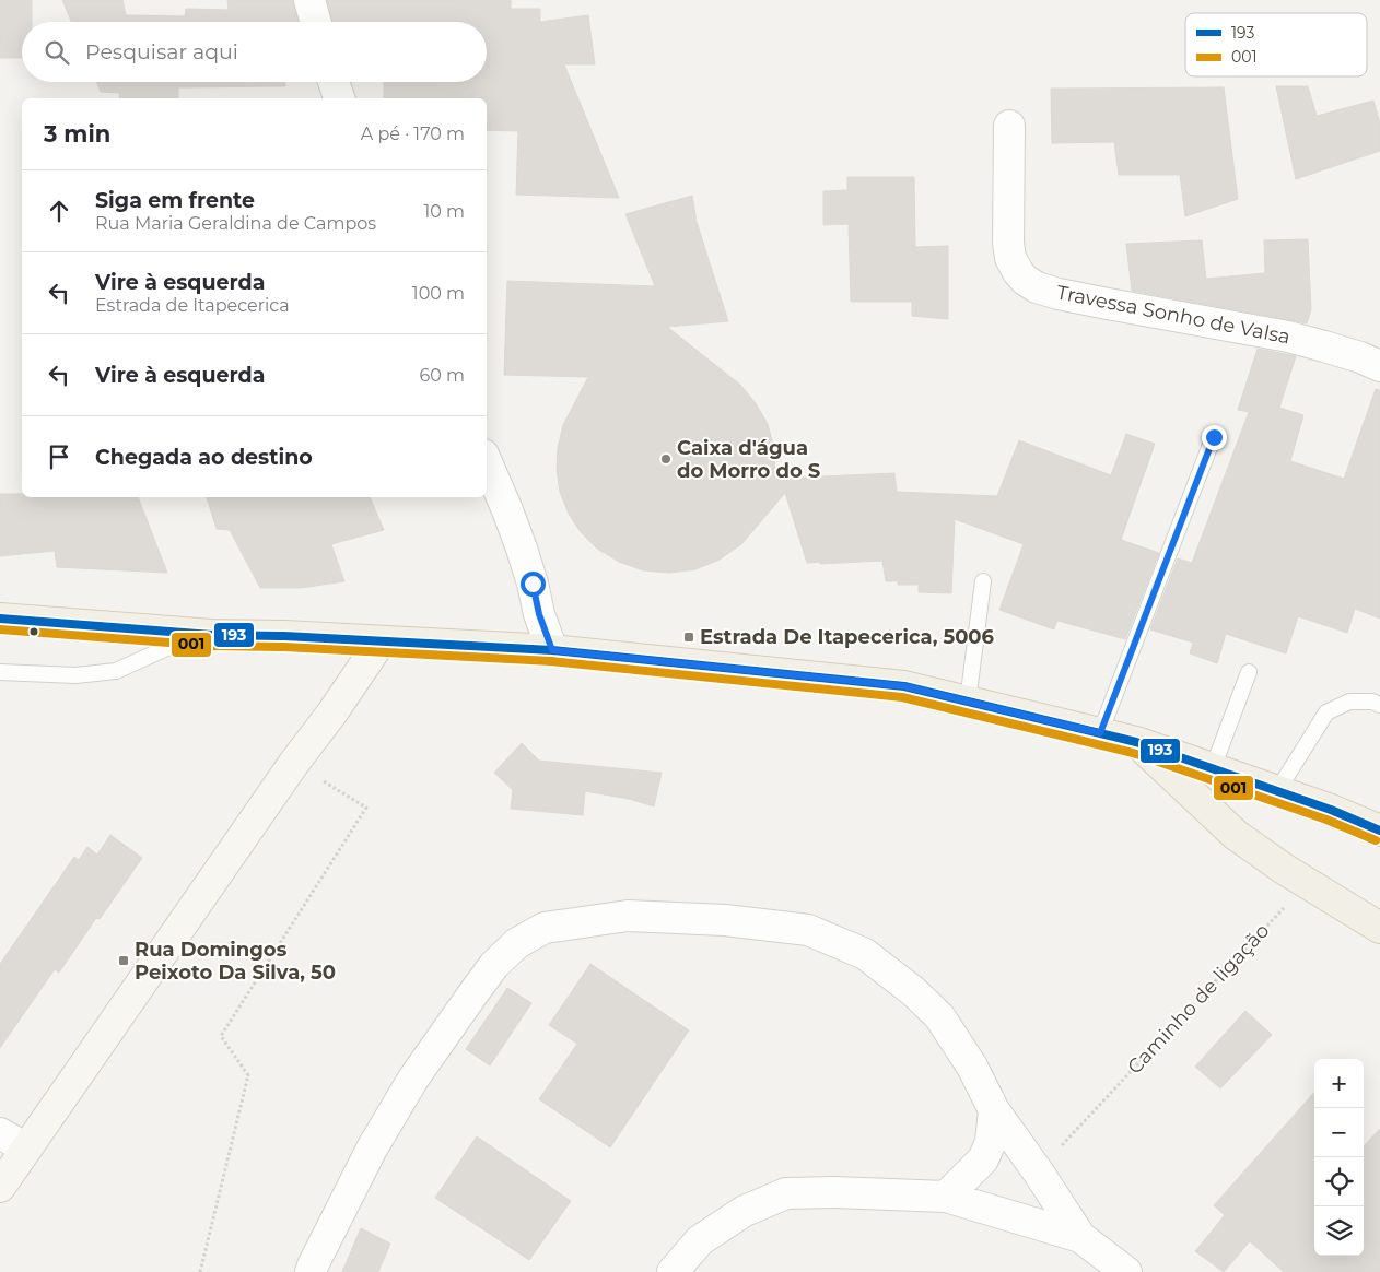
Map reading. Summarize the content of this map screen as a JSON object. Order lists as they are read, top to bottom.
{
  "streets": {
    "street": ["Travessa Sonho de Valsa"],
    "path": ["Caminho de ligação"]
  },
  "places": {
    "other": ["Caixa d'água do Morro do S"],
    "transit": ["Estrada De Itapecerica, 5006", "Rua Domingos Peixoto Da Silva, 50"]
  },
  "lines": ["transit line 193", "transit line 001"],
  "legend": ["193", "001"],
  "page": {
    "search": "Pesquisar aqui",
    "heading": ["3 min", "A pé · 170 m"],
    "list": [
      ["Siga em frente", "Rua Maria Geraldina de Campos", "10 m"],
      ["Vire à esquerda", "Estrada de Itapecerica", "100 m"],
      ["Vire à esquerda", "60 m"],
      "Chegada ao destino"
    ],
    "map_buttons": ["+", "−"]
  }
}
